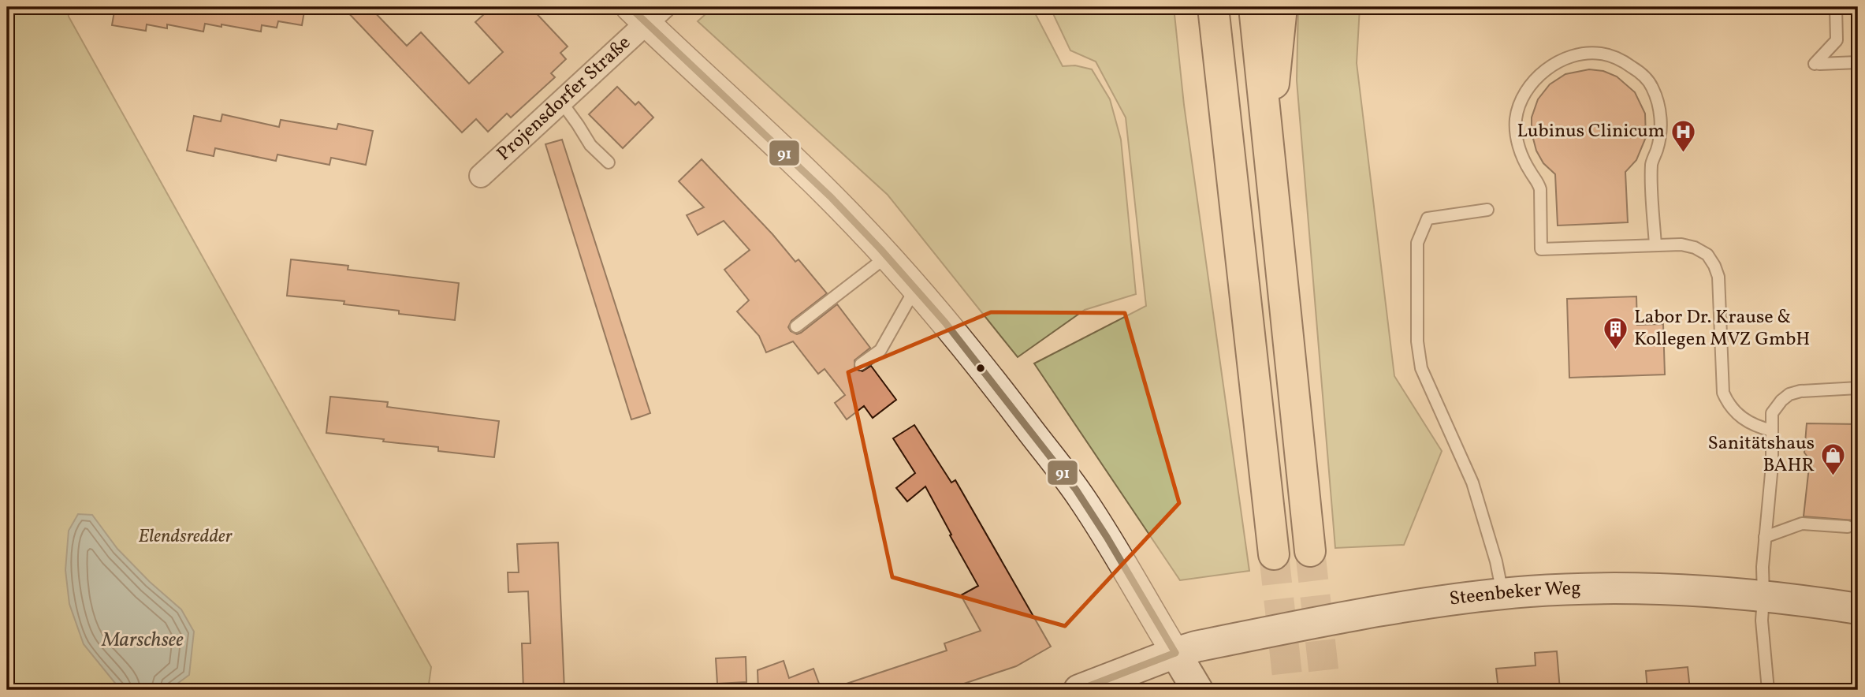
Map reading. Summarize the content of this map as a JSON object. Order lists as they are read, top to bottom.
{
  "streets": {
    "main road": ["Projensdorfer Straße", "Steenbeker Weg"]
  },
  "crossings": [
    ["Projensdorfer Straße", "Steenbeker Weg"]
  ],
  "water": ["Marschsee"],
  "parks": ["Elendsredder"],
  "places": {
    "hospital": ["Lubinus Clinicum"],
    "building": ["Labor Dr. Krause & Kollegen MVZ GmbH"],
    "shop": ["Sanitätshaus BAHR"]
  },
  "lines": ["transit line 91"]
}
